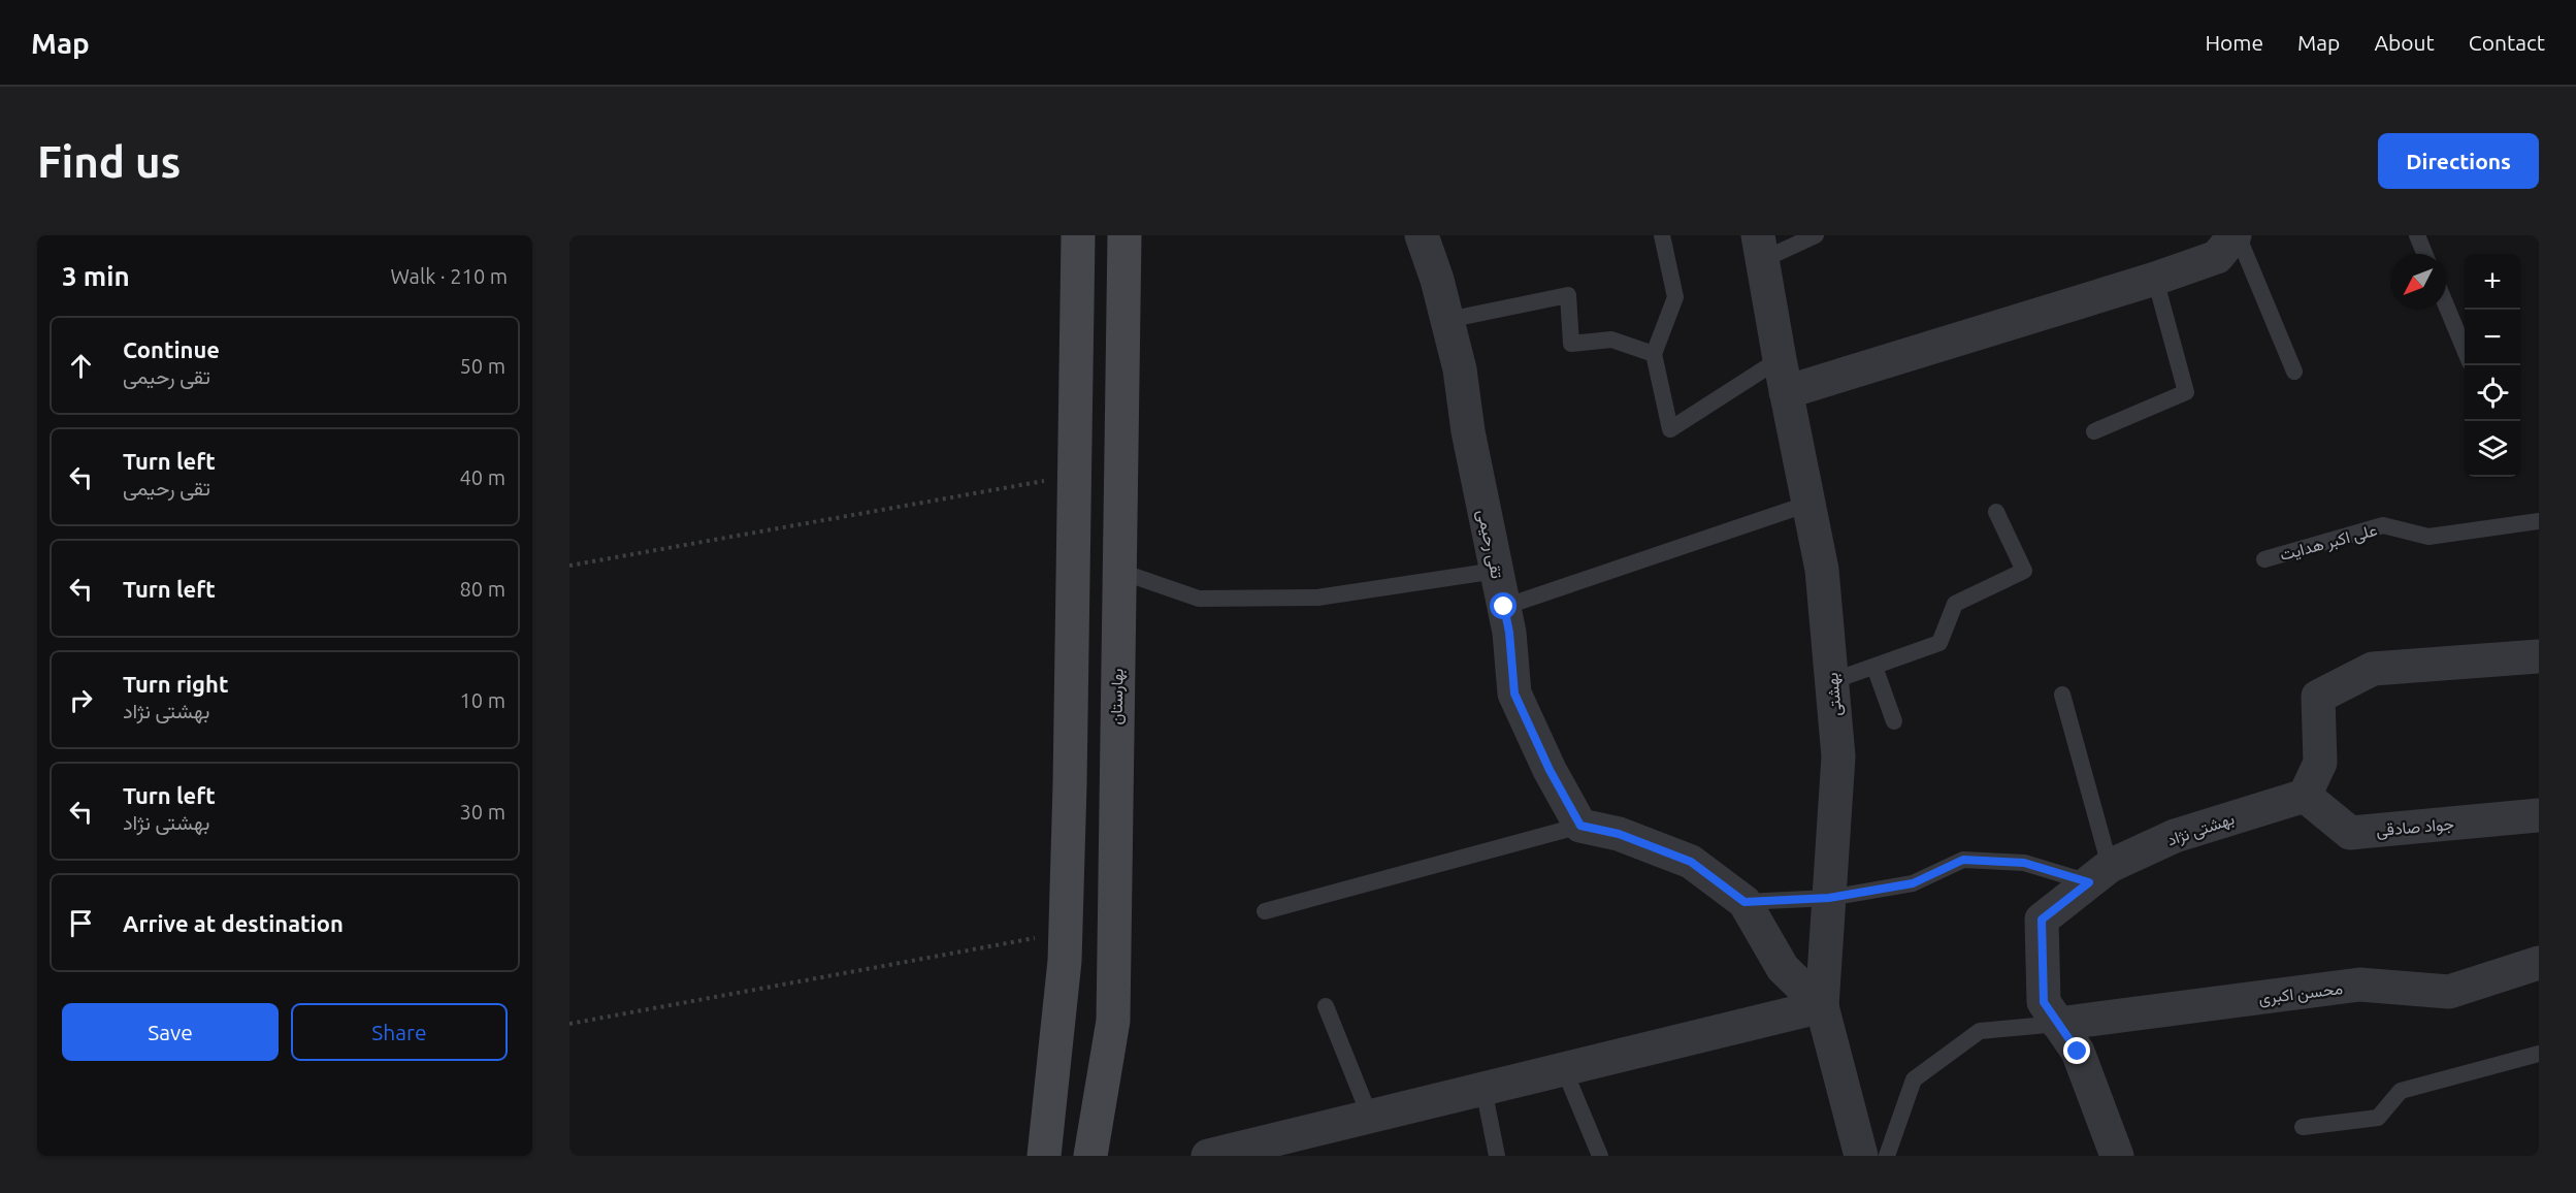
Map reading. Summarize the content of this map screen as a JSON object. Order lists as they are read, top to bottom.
{
  "streets": {
    "street": [
      "تقی رحیمی",
      "بهشتی",
      "بهارستان",
      "جواد صادقی",
      "بهشتی نژاد",
      "محسن اکبری"
    ],
    "lane": ["علی اکبر هدایت"]
  },
  "crossings": [
    ["جواد صادقی", "بهشتی نژاد"],
    ["بهشتی نژاد", "محسن اکبری"]
  ],
  "north": "bottom left",
  "page": {
    "header": "Map",
    "nav": [
      "Home",
      "Map",
      "About",
      "Contact"
    ],
    "buttons": [
      "Directions",
      ["Save", "Share"]
    ],
    "title": "Find us",
    "heading": ["3 min", "Walk · 210 m"],
    "map_buttons": ["+", "−"],
    "list": [
      ["Continue", "تقی رحیمی", "50 m"],
      ["Turn left", "تقی رحیمی", "40 m"],
      ["Turn left", "80 m"],
      ["Turn right", "بهشتی نژاد", "10 m"],
      ["Turn left", "بهشتی نژاد", "30 m"],
      "Arrive at destination"
    ]
  }
}
